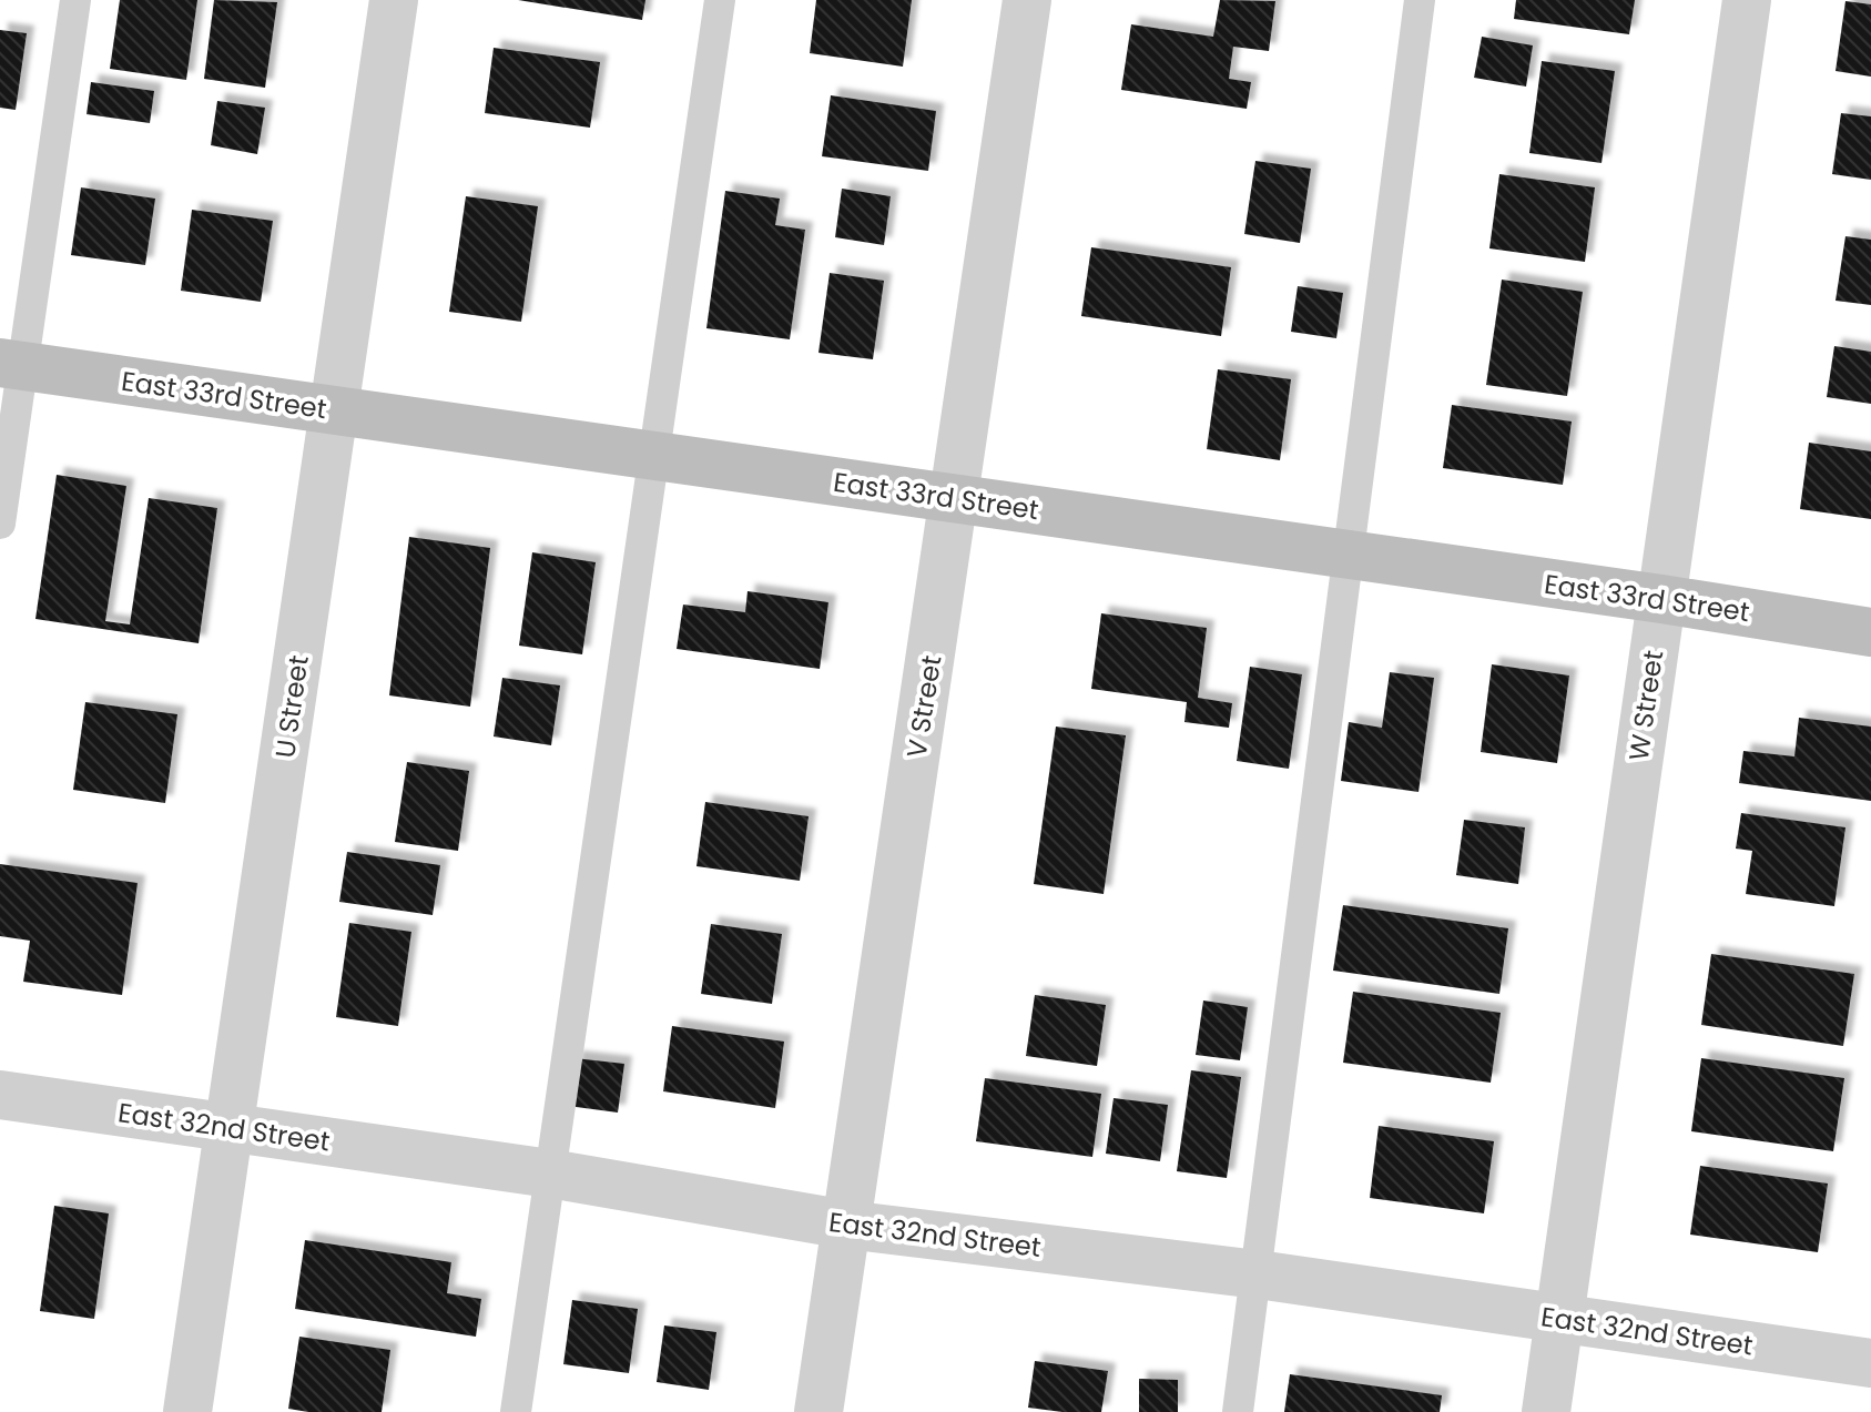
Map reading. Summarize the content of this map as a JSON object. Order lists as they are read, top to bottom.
{
  "streets": {
    "street": [
      "East 33rd Street",
      "W Street",
      "U Street",
      "V Street",
      "East 32nd Street"
    ]
  },
  "crossings": [
    ["East 33rd Street", "W Street"],
    ["East 33rd Street", "U Street"],
    ["East 33rd Street", "V Street"],
    ["W Street", "East 32nd Street"],
    ["U Street", "East 32nd Street"],
    ["V Street", "East 32nd Street"]
  ]
}
